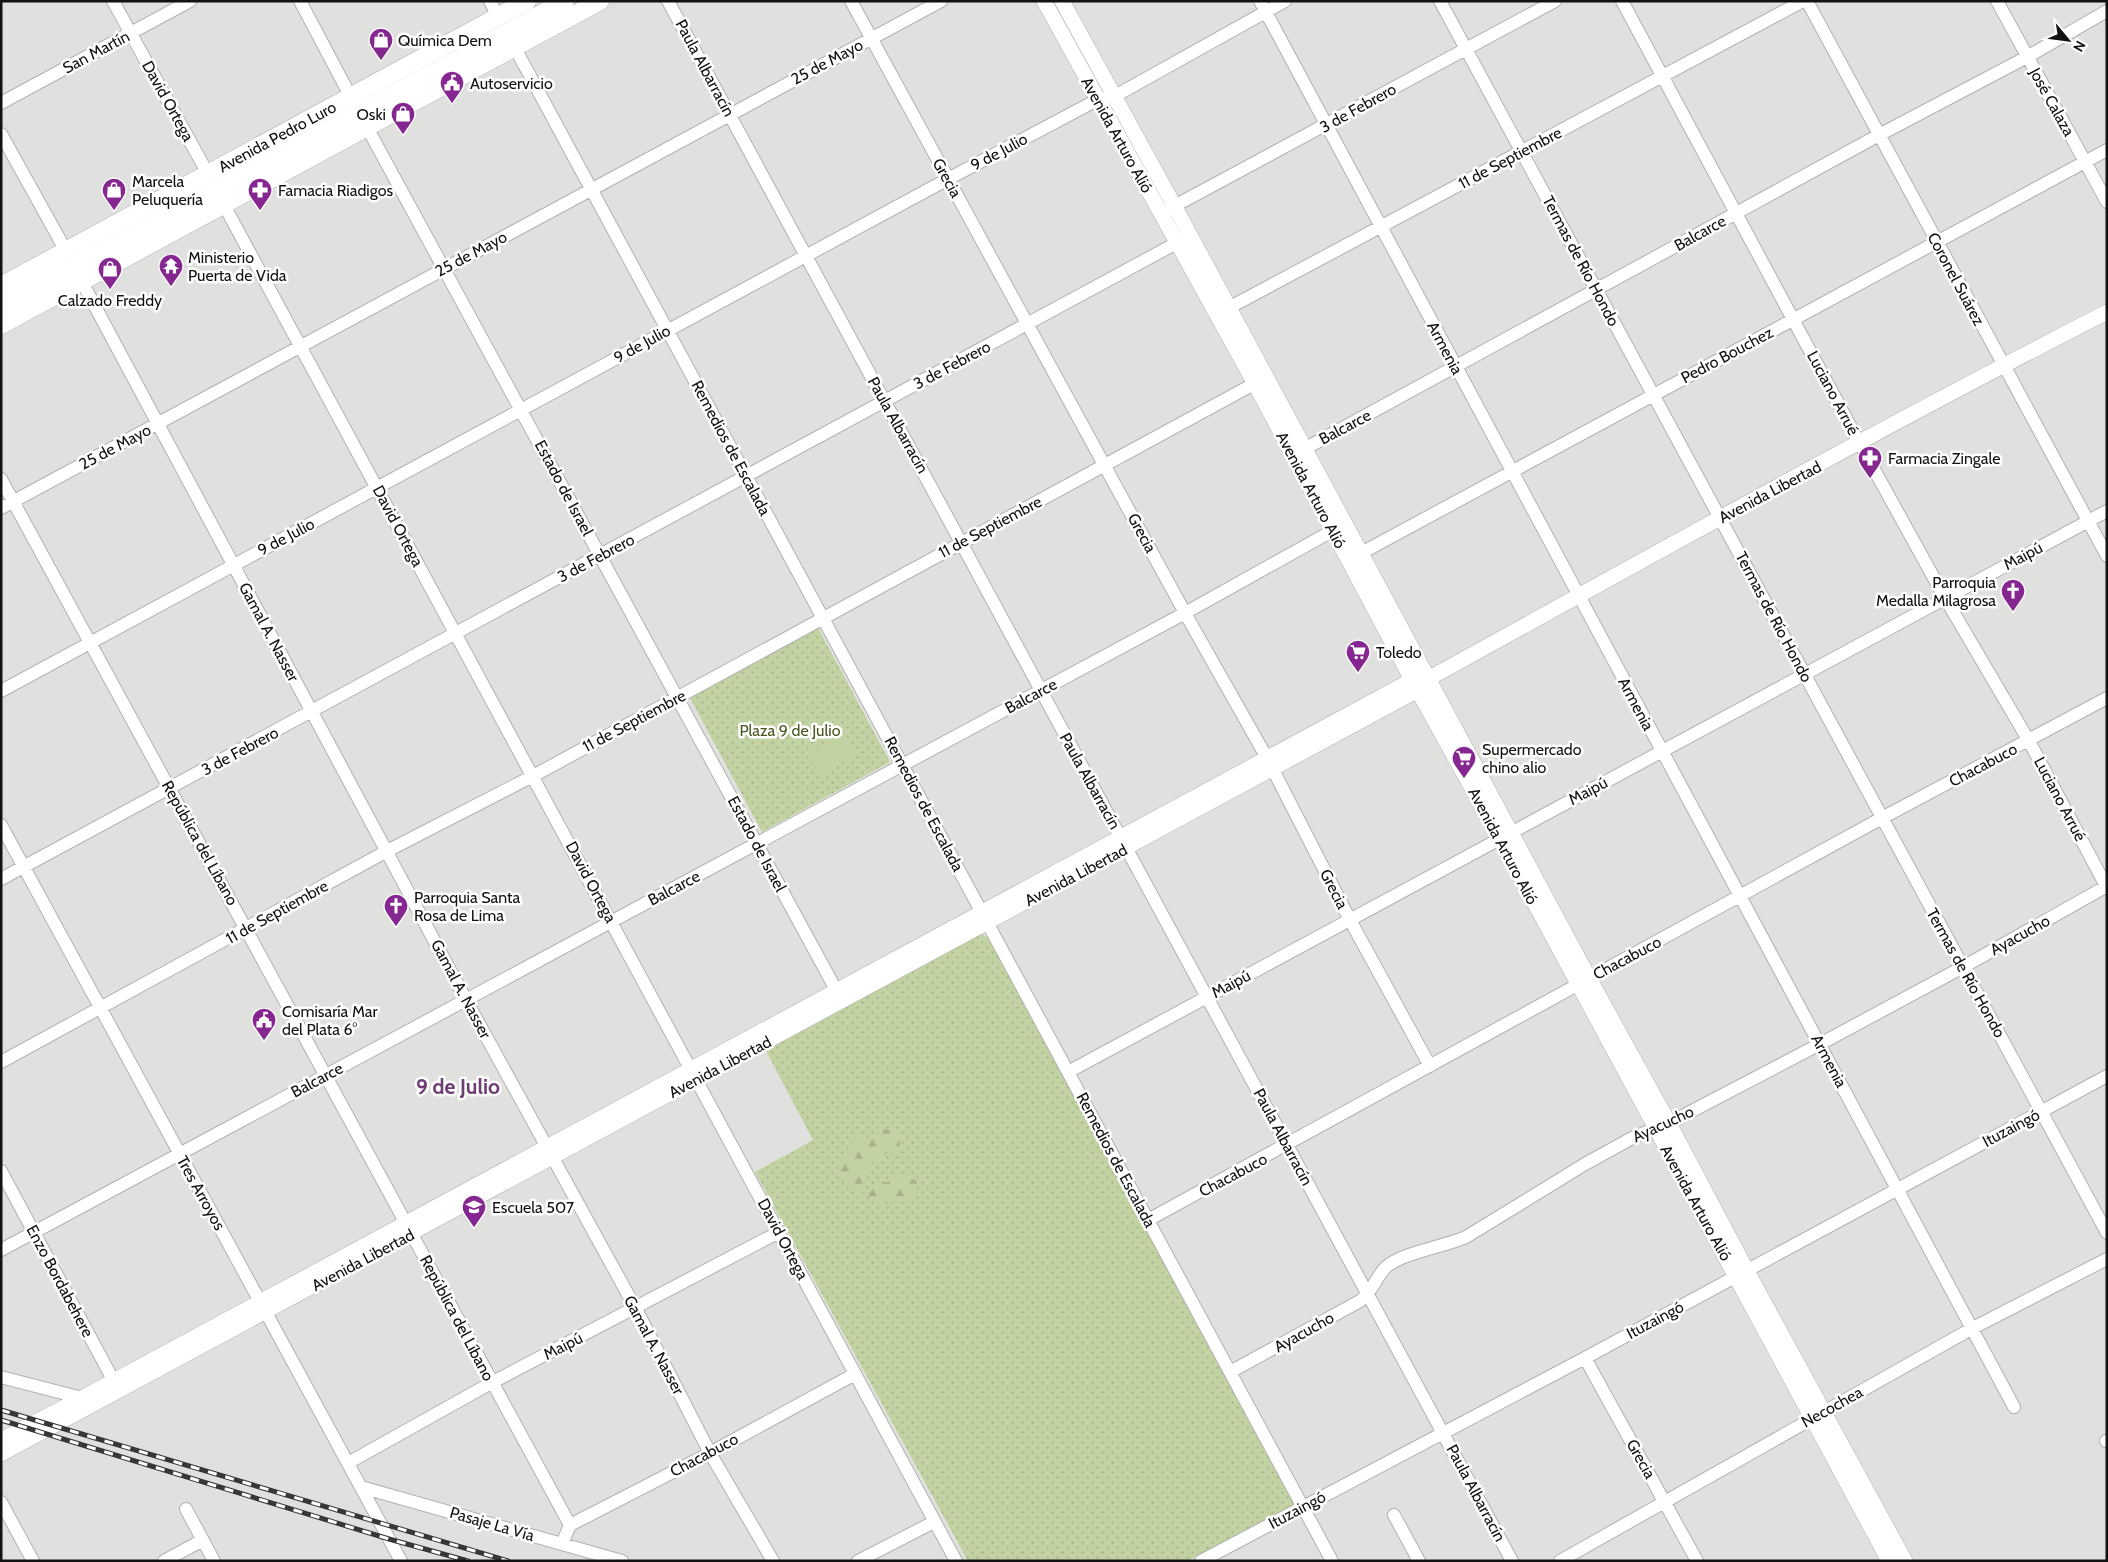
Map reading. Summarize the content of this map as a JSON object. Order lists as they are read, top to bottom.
{
  "streets": {
    "highway": ["Avenida Pedro Luro"],
    "main road": ["Avenida Arturo Alió", "Avenida Libertad"],
    "street": [
      "San Martín",
      "25 de Mayo",
      "Paula Albarracín",
      "David Ortega",
      "José Calaza",
      "3 de Febrero",
      "9 de Julio",
      "11 de Septiembre",
      "Grecia",
      "Balcarce",
      "Termas de Río Hondo",
      "Coronel Suárez",
      "Armenia",
      "Pedro Bouchez",
      "Luciano Arrué",
      "Remedios de Escalada",
      "Estado de Israel",
      "Maipú",
      "Gamal A. Nasser",
      "Chacabuco",
      "República del Líbano",
      "Ayacucho",
      "Ituzaingó",
      "Tres Arroyos",
      "Enzo Bordabehere",
      "Necochea",
      "Pasaje La Vía"
    ]
  },
  "crossings": [
    ["San Martín", "David Ortega"],
    ["25 de Mayo", "Paula Albarracín"],
    ["25 de Mayo", "David Ortega"],
    ["25 de Mayo", "Grecia"],
    ["25 de Mayo", "Remedios de Escalada"],
    ["25 de Mayo", "Estado de Israel"],
    ["25 de Mayo", "Gamal A. Nasser"],
    ["25 de Mayo", "República del Líbano"],
    ["Paula Albarracín", "3 de Febrero"],
    ["Paula Albarracín", "9 de Julio"],
    ["Paula Albarracín", "11 de Septiembre"],
    ["Paula Albarracín", "Balcarce"],
    ["Paula Albarracín", "Avenida Libertad"],
    ["Paula Albarracín", "Maipú"],
    ["Paula Albarracín", "Chacabuco"],
    ["Paula Albarracín", "Ayacucho"],
    ["Paula Albarracín", "Ituzaingó"],
    ["David Ortega", "3 de Febrero"],
    ["David Ortega", "Avenida Pedro Luro"],
    ["David Ortega", "9 de Julio"],
    ["David Ortega", "11 de Septiembre"],
    ["David Ortega", "Balcarce"],
    ["David Ortega", "Avenida Libertad"],
    ["David Ortega", "Maipú"],
    ["David Ortega", "Chacabuco"],
    ["José Calaza", "Balcarce"],
    ["José Calaza", "Pedro Bouchez"],
    ["3 de Febrero", "Avenida Arturo Alió"],
    ["3 de Febrero", "Grecia"],
    ["3 de Febrero", "Termas de Río Hondo"],
    ["3 de Febrero", "Armenia"],
    ["3 de Febrero", "Remedios de Escalada"],
    ["3 de Febrero", "Estado de Israel"],
    ["3 de Febrero", "Gamal A. Nasser"],
    ["3 de Febrero", "República del Líbano"],
    ["3 de Febrero", "Tres Arroyos"],
    ["Avenida Arturo Alió", "9 de Julio"],
    ["Avenida Arturo Alió", "11 de Septiembre"],
    ["Avenida Arturo Alió", "Balcarce"],
    ["Avenida Arturo Alió", "Pedro Bouchez"],
    ["Avenida Arturo Alió", "Avenida Libertad"],
    ["Avenida Arturo Alió", "Maipú"],
    ["Avenida Arturo Alió", "Chacabuco"],
    ["Avenida Arturo Alió", "Ayacucho"],
    ["Avenida Arturo Alió", "Ituzaingó"],
    ["Avenida Arturo Alió", "Necochea"],
    ["Avenida Pedro Luro", "Remedios de Escalada"],
    ["Avenida Pedro Luro", "Estado de Israel"],
    ["Avenida Pedro Luro", "Gamal A. Nasser"],
    ["9 de Julio", "Grecia"],
    ["9 de Julio", "Armenia"],
    ["9 de Julio", "Remedios de Escalada"],
    ["9 de Julio", "Estado de Israel"],
    ["9 de Julio", "Gamal A. Nasser"],
    ["9 de Julio", "República del Líbano"],
    ["11 de Septiembre", "Grecia"],
    ["11 de Septiembre", "Termas de Río Hondo"],
    ["11 de Septiembre", "Coronel Suárez"],
    ["11 de Septiembre", "Armenia"],
    ["11 de Septiembre", "Luciano Arrué"],
    ["11 de Septiembre", "Remedios de Escalada"],
    ["11 de Septiembre", "Estado de Israel"],
    ["11 de Septiembre", "Gamal A. Nasser"],
    ["11 de Septiembre", "República del Líbano"],
    ["11 de Septiembre", "Tres Arroyos"],
    ["Grecia", "Balcarce"],
    ["Grecia", "Avenida Libertad"],
    ["Grecia", "Maipú"],
    ["Grecia", "Chacabuco"],
    ["Grecia", "Ituzaingó"],
    ["Grecia", "Necochea"],
    ["Balcarce", "Termas de Río Hondo"],
    ["Balcarce", "Coronel Suárez"],
    ["Balcarce", "Armenia"],
    ["Balcarce", "Luciano Arrué"],
    ["Balcarce", "Remedios de Escalada"],
    ["Balcarce", "Estado de Israel"],
    ["Balcarce", "Gamal A. Nasser"],
    ["Balcarce", "República del Líbano"],
    ["Balcarce", "Tres Arroyos"],
    ["Balcarce", "Enzo Bordabehere"],
    ["Termas de Río Hondo", "Pedro Bouchez"],
    ["Termas de Río Hondo", "Avenida Libertad"],
    ["Termas de Río Hondo", "Maipú"],
    ["Termas de Río Hondo", "Chacabuco"],
    ["Termas de Río Hondo", "Ayacucho"],
    ["Termas de Río Hondo", "Ituzaingó"],
    ["Coronel Suárez", "Pedro Bouchez"],
    ["Coronel Suárez", "Avenida Libertad"],
    ["Coronel Suárez", "Maipú"],
    ["Armenia", "Pedro Bouchez"],
    ["Armenia", "Avenida Libertad"],
    ["Armenia", "Maipú"],
    ["Armenia", "Chacabuco"],
    ["Armenia", "Ayacucho"],
    ["Armenia", "Ituzaingó"],
    ["Armenia", "Necochea"],
    ["Pedro Bouchez", "Luciano Arrué"],
    ["Luciano Arrué", "Avenida Libertad"],
    ["Luciano Arrué", "Maipú"],
    ["Luciano Arrué", "Chacabuco"],
    ["Luciano Arrué", "Ayacucho"],
    ["Remedios de Escalada", "Avenida Libertad"],
    ["Remedios de Escalada", "Maipú"],
    ["Remedios de Escalada", "Chacabuco"],
    ["Remedios de Escalada", "Ayacucho"],
    ["Remedios de Escalada", "Ituzaingó"],
    ["Estado de Israel", "Avenida Libertad"],
    ["Avenida Libertad", "Gamal A. Nasser"],
    ["Avenida Libertad", "República del Líbano"],
    ["Avenida Libertad", "Tres Arroyos"],
    ["Avenida Libertad", "Enzo Bordabehere"],
    ["Maipú", "Gamal A. Nasser"],
    ["Maipú", "República del Líbano"],
    ["Maipú", "Tres Arroyos"],
    ["Gamal A. Nasser", "Chacabuco"],
    ["Chacabuco", "República del Líbano"],
    ["Tres Arroyos", "Pasaje La Vía"]
  ],
  "districts": ["9 de Julio"],
  "parks": ["Plaza 9 de Julio"],
  "places": {
    "shop": [
      "Química Dem",
      "Oski",
      "Marcela Peluquería",
      "Calzado Freddy"
    ],
    "public building": ["Autoservicio", "Comisaría Mar del Plata 6°"],
    "pharmacy": ["Famacia Riadigos", "Farmacia Zingale"],
    "temple": ["Ministerio Puerta de Vida"],
    "church": ["Parroquia Medalla Milagrosa", "Parroquia Santa Rosa de Lima"],
    "supermarket": ["Toledo", "Supermercado chino alio"],
    "school or university": ["Escuela 507"]
  },
  "north": "bottom right"
}
